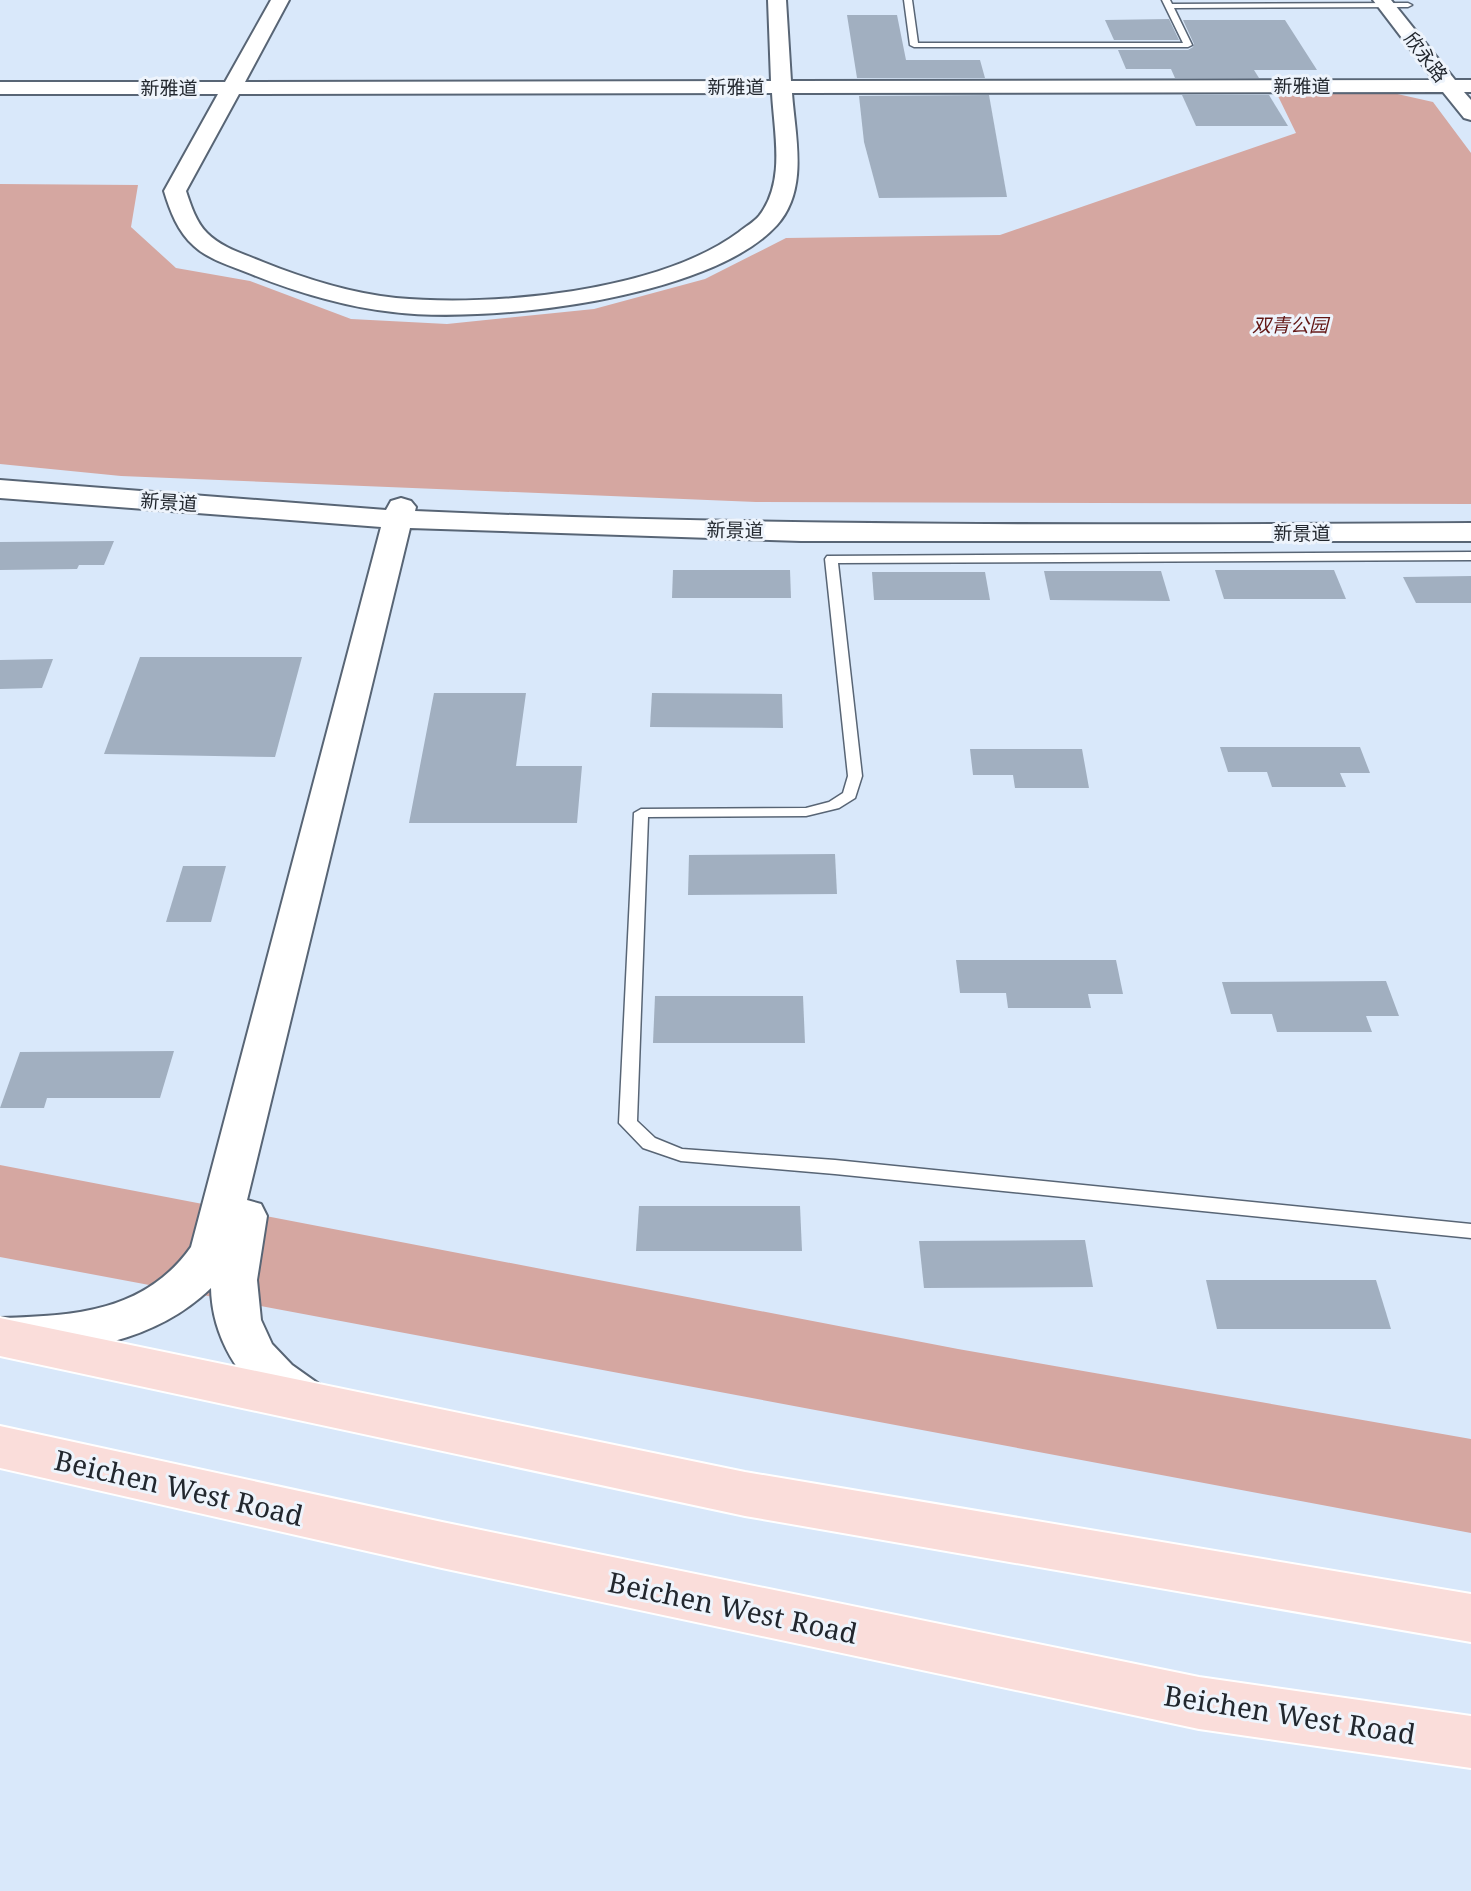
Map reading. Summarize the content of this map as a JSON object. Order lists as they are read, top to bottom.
{
  "streets": {
    "main road": ["Beichen West Road"],
    "street": ["欣永路", "新雅道", "新景道"]
  },
  "crossings": [
    ["欣永路", "新雅道"]
  ],
  "parks": ["双青公园"]
}
